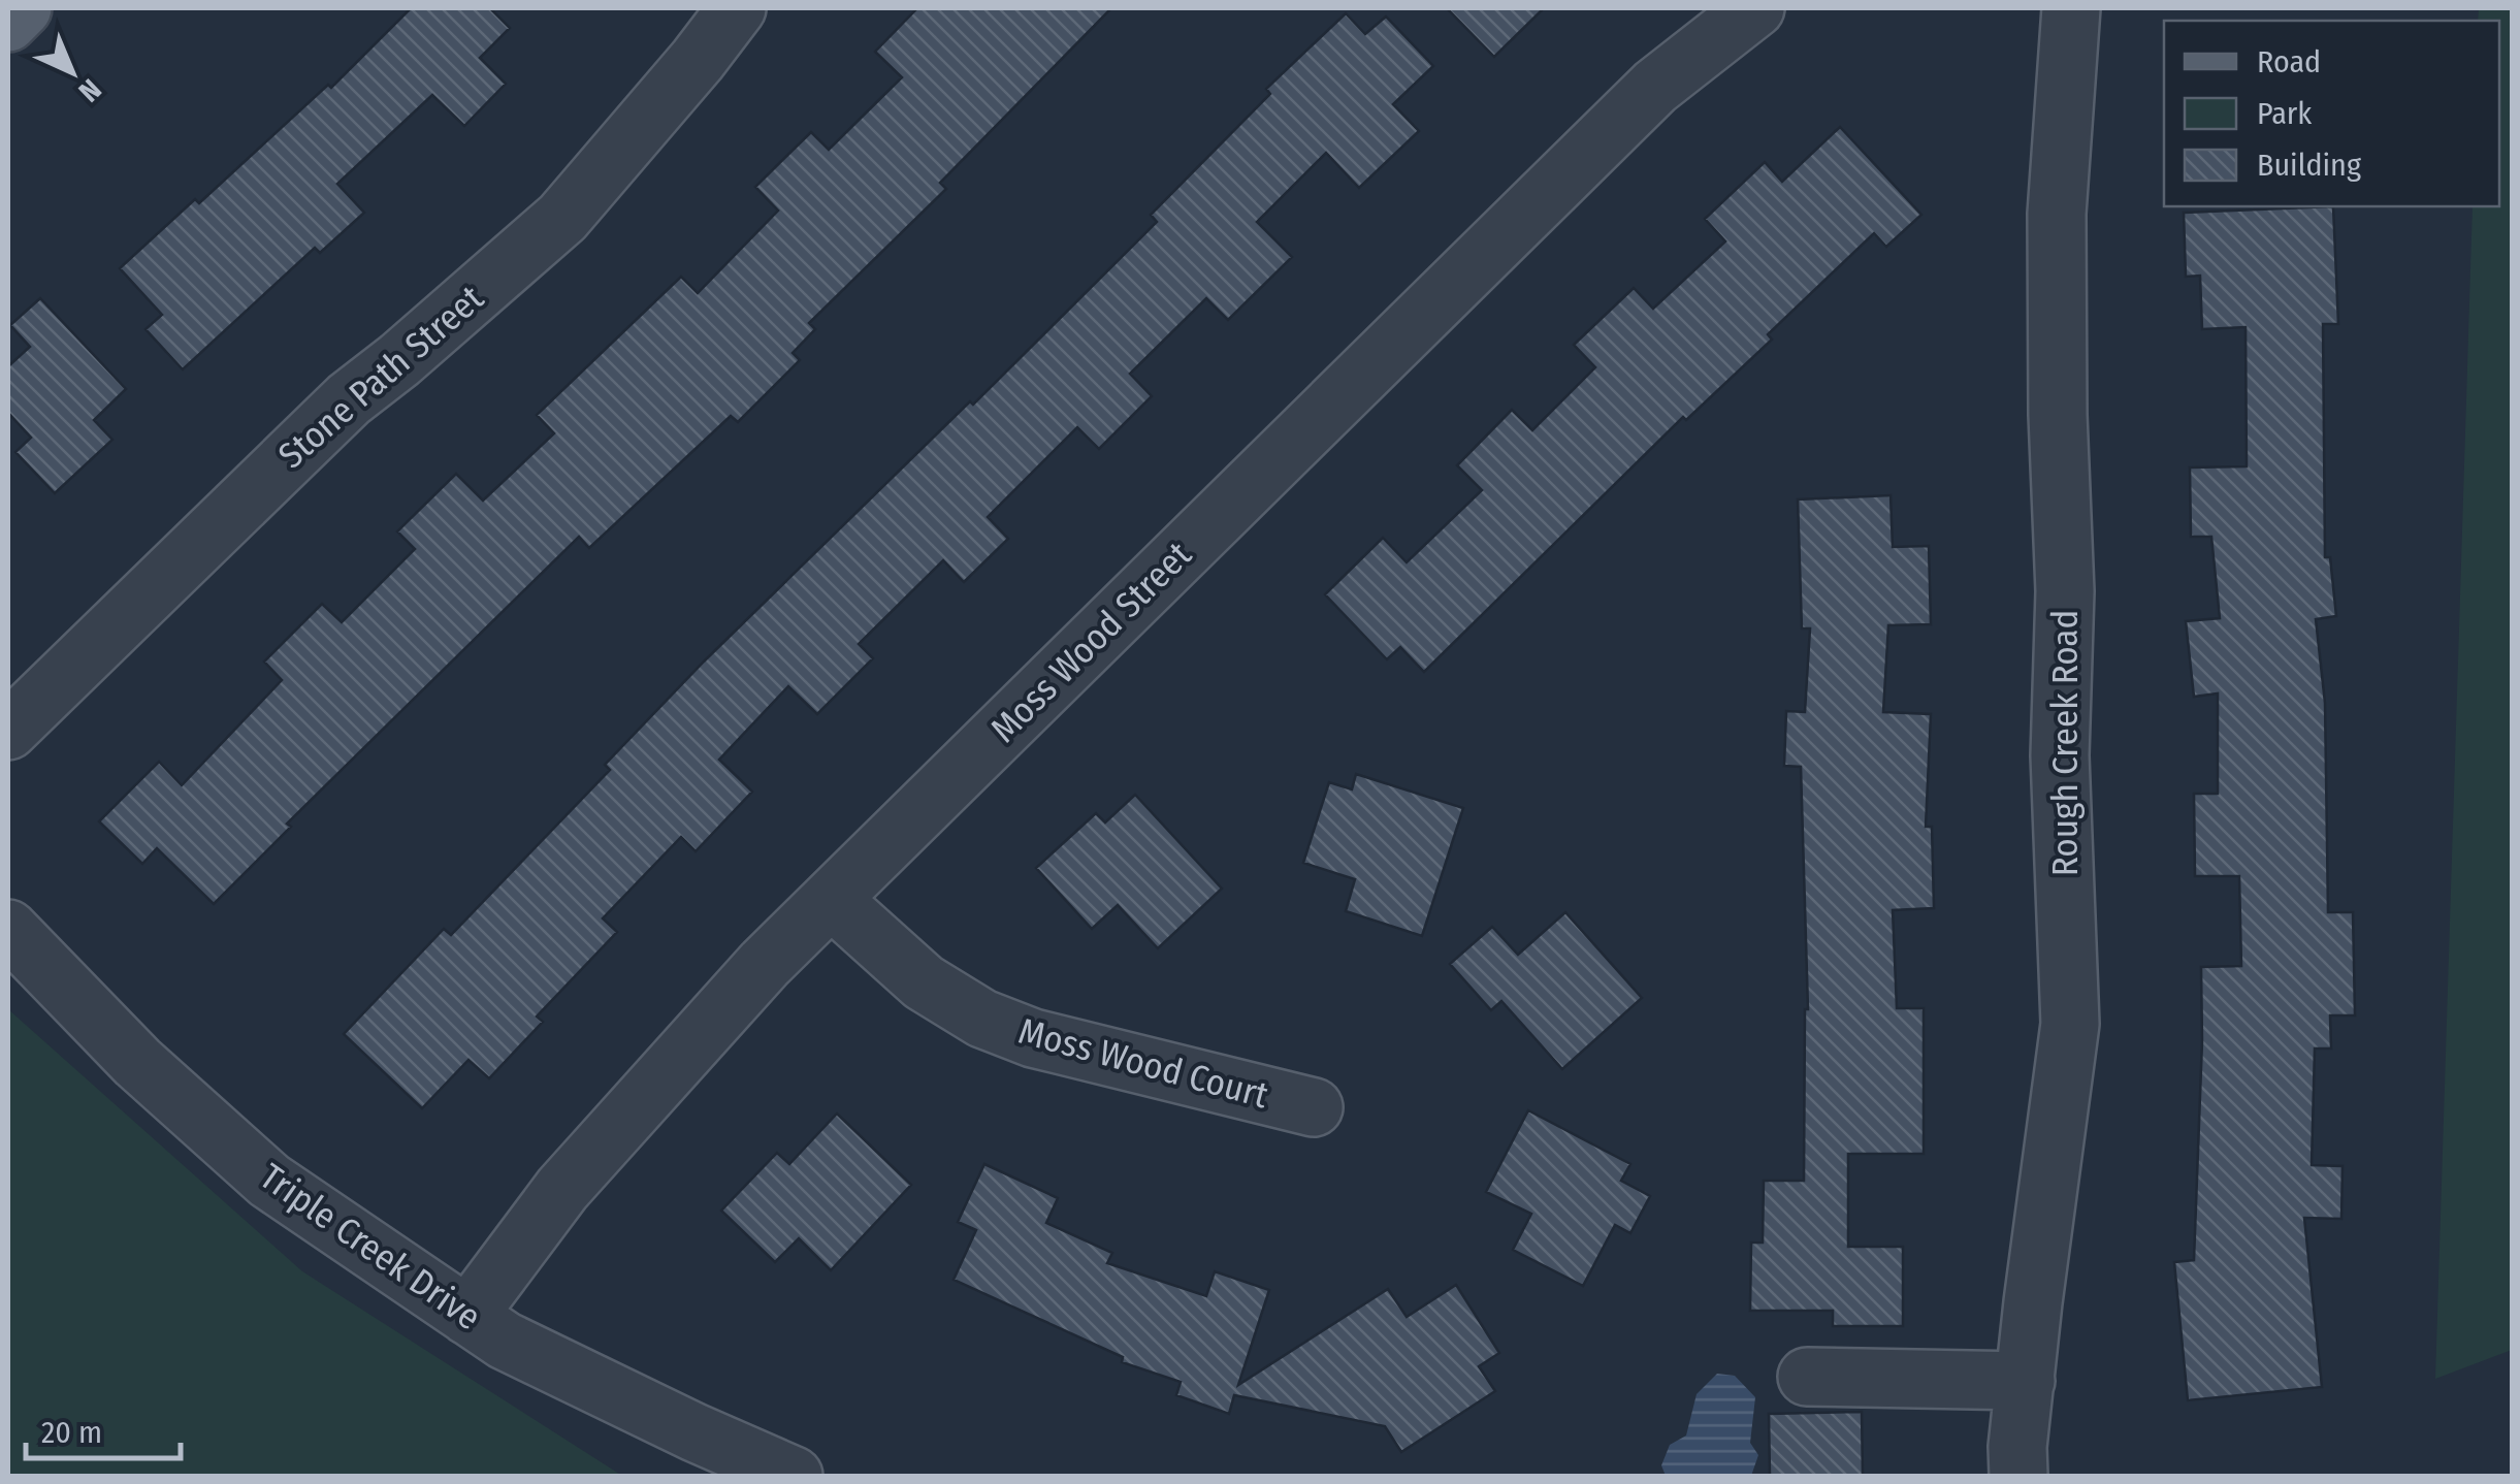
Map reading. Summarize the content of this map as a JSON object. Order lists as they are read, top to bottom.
{
  "streets": {
    "street": [
      "Stone Path Street",
      "Moss Wood Street",
      "Rough Creek Road",
      "Moss Wood Court",
      "Triple Creek Drive"
    ]
  },
  "crossings": [
    ["Moss Wood Street", "Moss Wood Court"],
    ["Moss Wood Street", "Triple Creek Drive"]
  ],
  "legend": ["Road", "Park", "Building"],
  "scale_bar": "20 m",
  "north": "bottom right"
}
